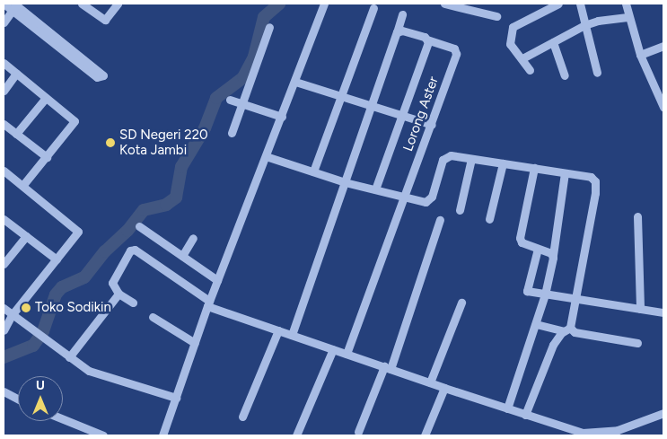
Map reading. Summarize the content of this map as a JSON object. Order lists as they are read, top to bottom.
{
  "streets": {
    "street": ["Lorong Aster"]
  },
  "places": ["SD Negeri 220 Kota Jambi", "Toko Sodikin"],
  "north": "top"
}
